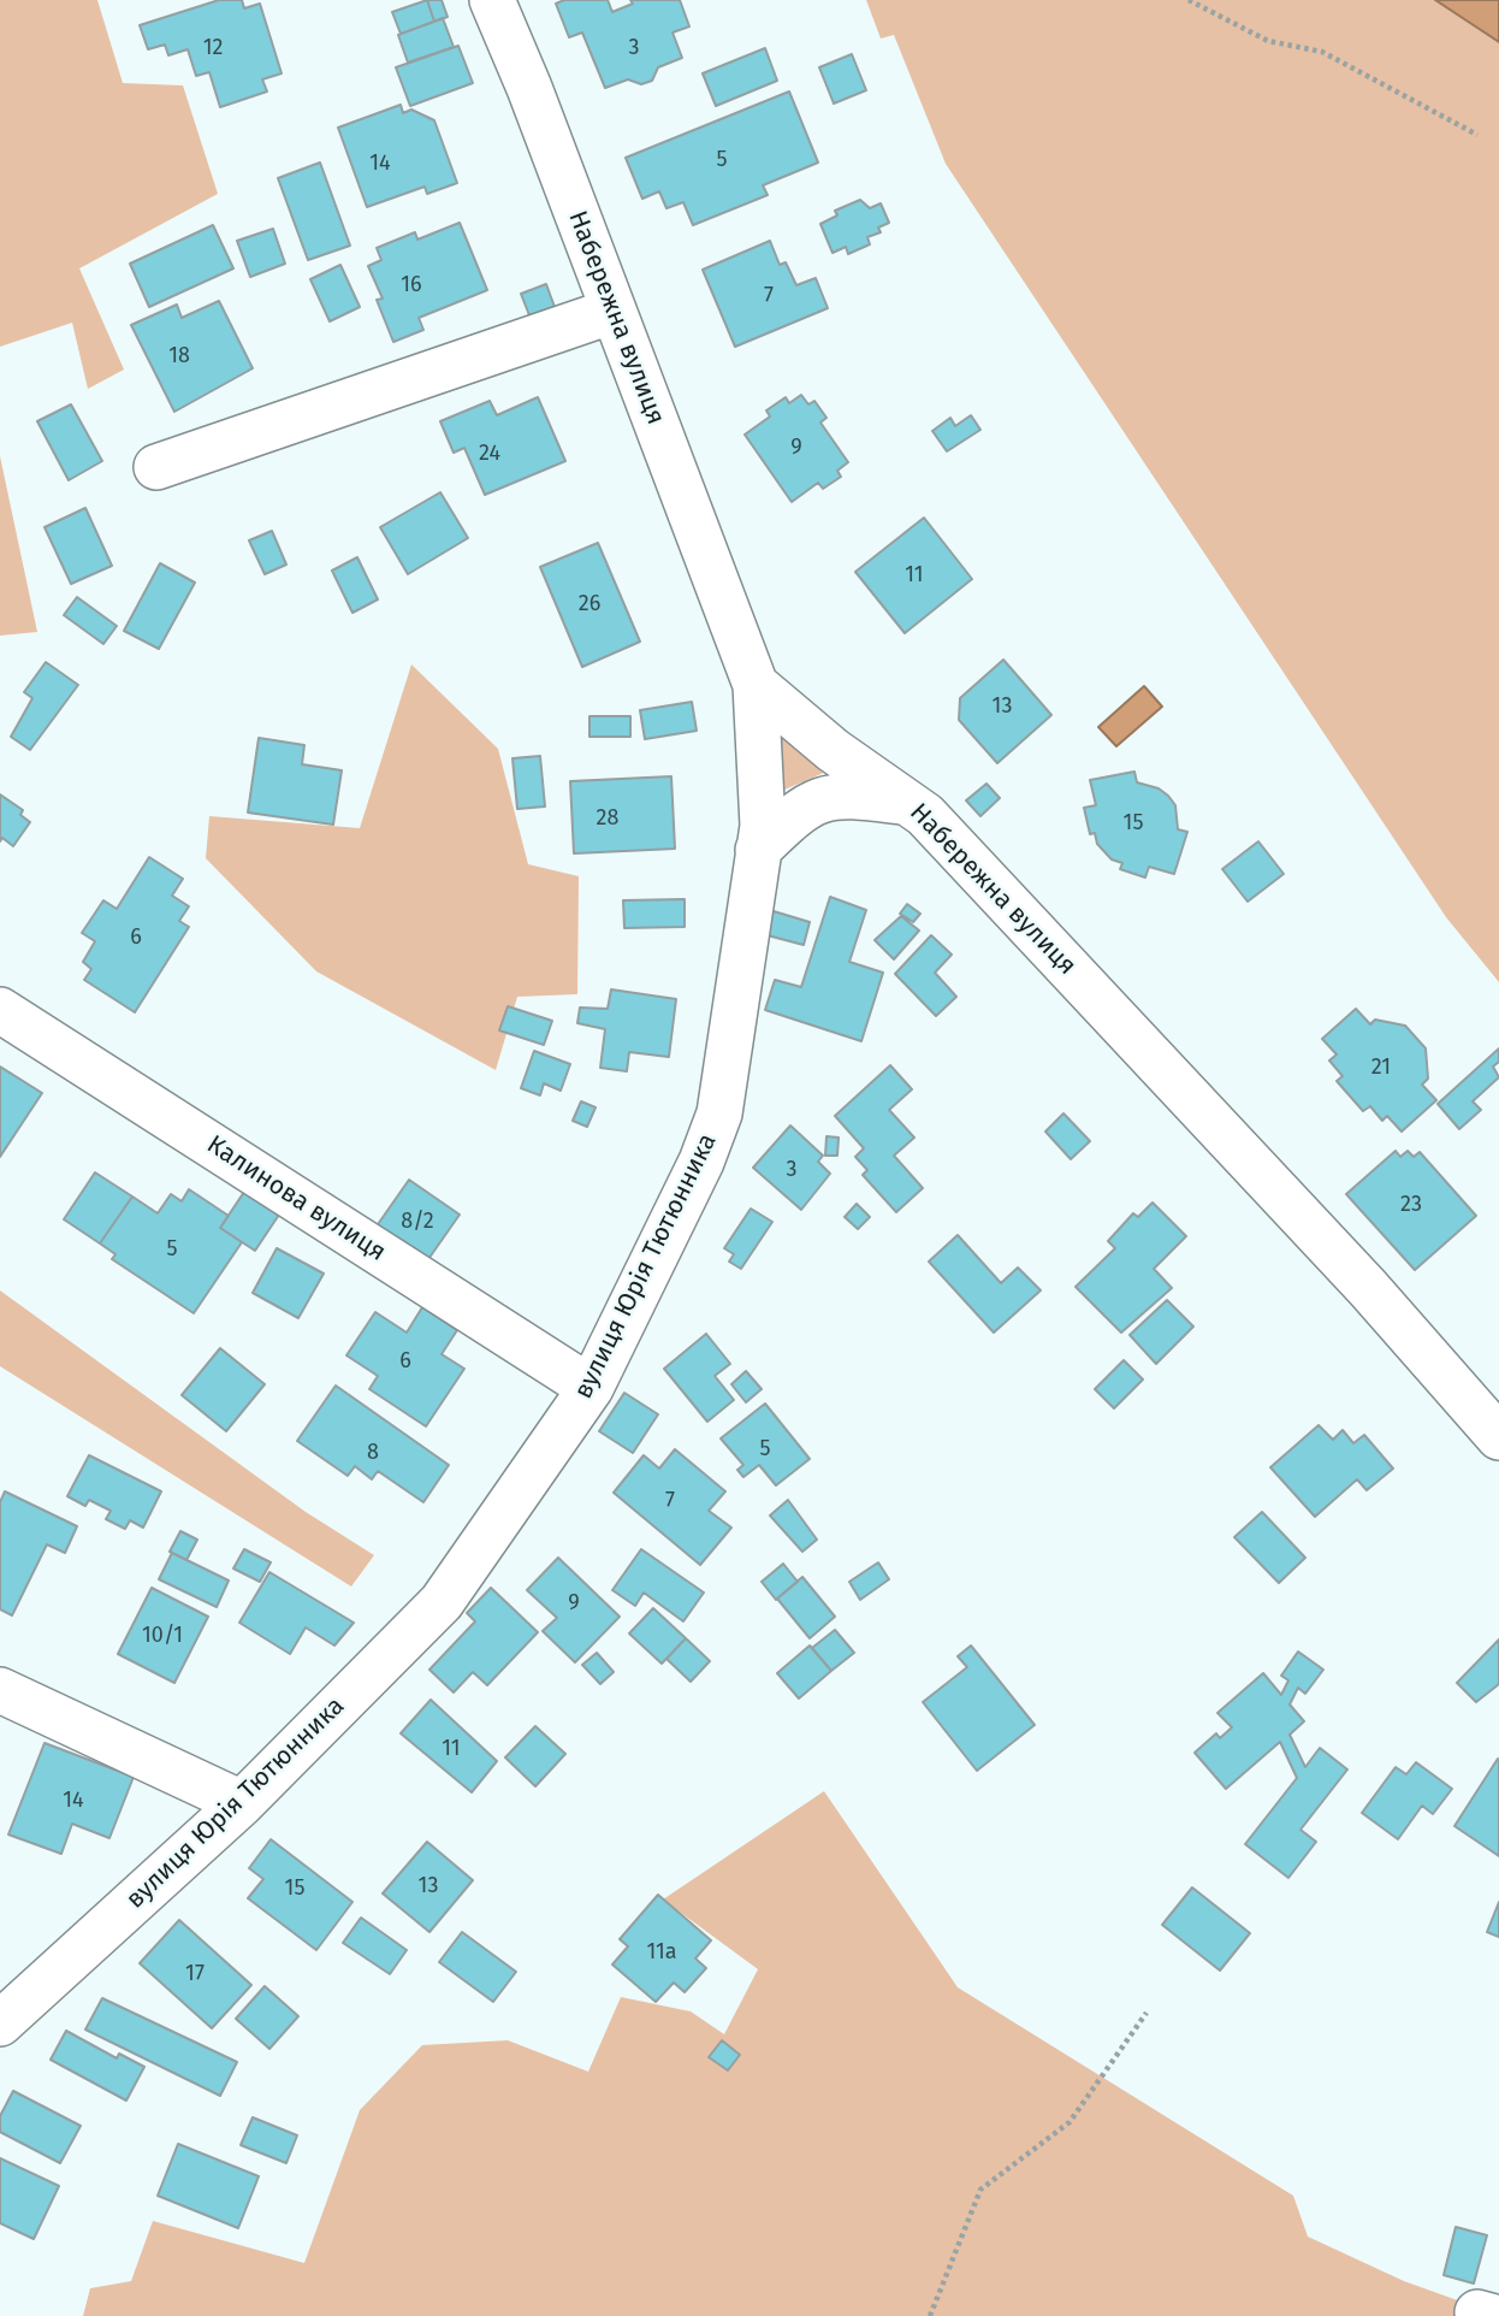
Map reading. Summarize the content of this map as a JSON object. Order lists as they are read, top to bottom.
{
  "streets": {
    "street": ["Набережна вулиця", "Калинова вулиця", "вулиця Юрія Тютюнника"]
  },
  "crossings": [
    ["Набережна вулиця", "вулиця Юрія Тютюнника"],
    ["Калинова вулиця", "вулиця Юрія Тютюнника"]
  ],
  "house_numbers": [
    "12",
    "3",
    "5",
    "14",
    "16",
    "7",
    "18",
    "9",
    "24",
    "11",
    "26",
    "13",
    "28",
    "15",
    "6",
    "21",
    "3",
    "23",
    "8/2",
    "5",
    "6",
    "5",
    "8",
    "7",
    "9",
    "10/1",
    "11",
    "14",
    "13",
    "15",
    "11а",
    "17"
  ]
}
